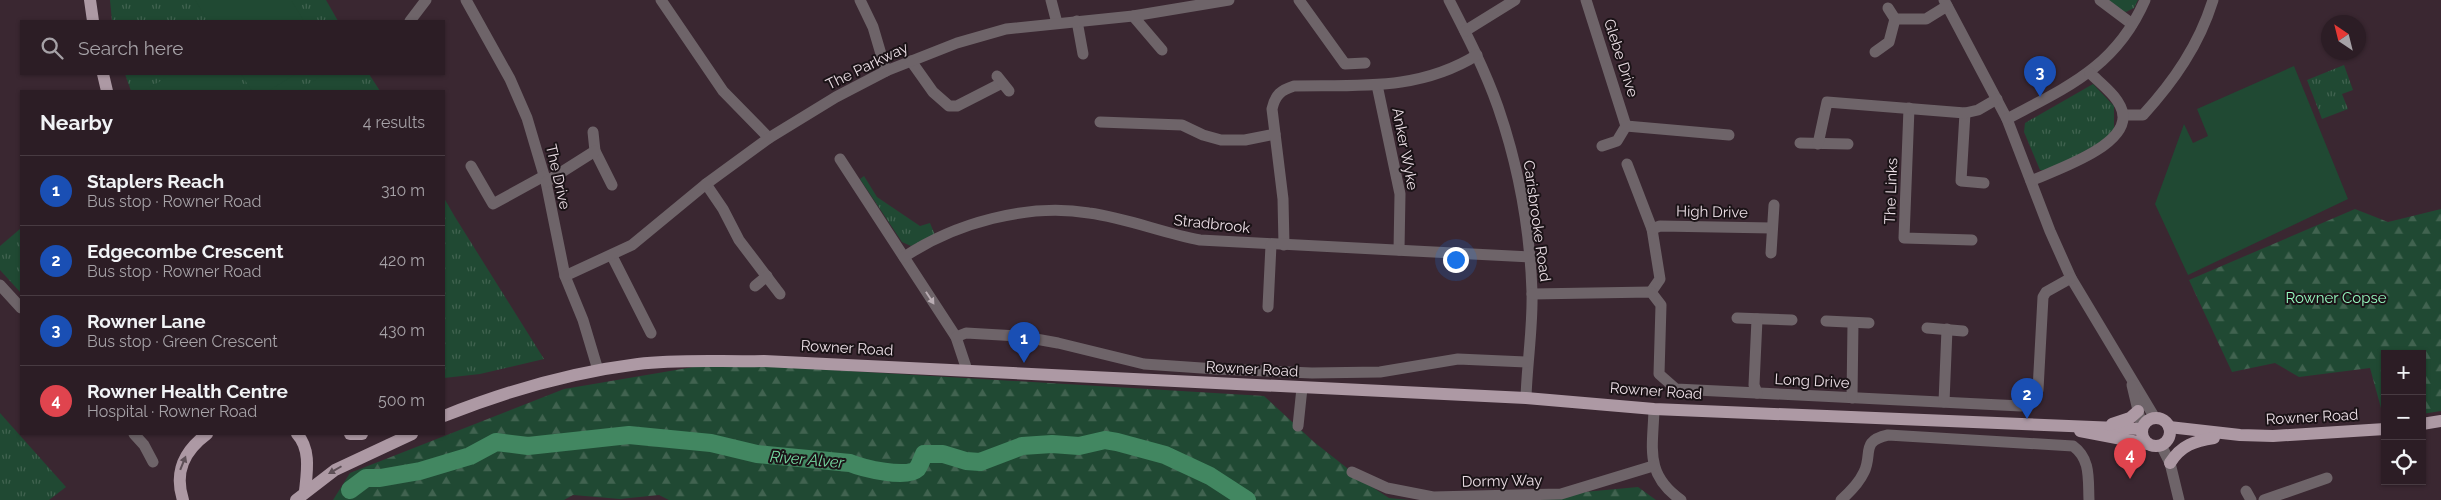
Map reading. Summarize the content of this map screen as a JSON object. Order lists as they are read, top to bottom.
{
  "streets": {
    "main road": ["Rowner Road"],
    "street": [
      "Glebe Drive",
      "The Parkway",
      "Anker Wyke",
      "The Drive",
      "The Links",
      "High Drive",
      "Carisbrooke Road",
      "Stradbrook",
      "Long Drive",
      "Dormy Way"
    ]
  },
  "crossings": [
    ["The Parkway", "The Drive"],
    ["Anker Wyke", "Stradbrook"],
    ["The Drive", "Rowner Road"],
    ["Carisbrooke Road", "Stradbrook"],
    ["Carisbrooke Road", "Rowner Road"]
  ],
  "water": ["River Alver"],
  "parks": ["Rowner Copse"],
  "north": "top left",
  "page": {
    "search": "Search here",
    "pins": [
      "3",
      "1",
      "2",
      "4"
    ],
    "heading": ["Nearby", "4 results"],
    "list": [
      {
        "mark": "1",
        "name": "Staplers Reach",
        "note": "Bus stop · Rowner Road",
        "value": "310 m"
      },
      {
        "mark": "2",
        "name": "Edgecombe Crescent",
        "note": "Bus stop · Rowner Road",
        "value": "420 m"
      },
      {
        "mark": "3",
        "name": "Rowner Lane",
        "note": "Bus stop · Green Crescent",
        "value": "430 m"
      },
      {
        "mark": "4",
        "name": "Rowner Health Centre",
        "note": "Hospital · Rowner Road",
        "value": "500 m"
      }
    ],
    "map_buttons": ["+", "−"]
  }
}
